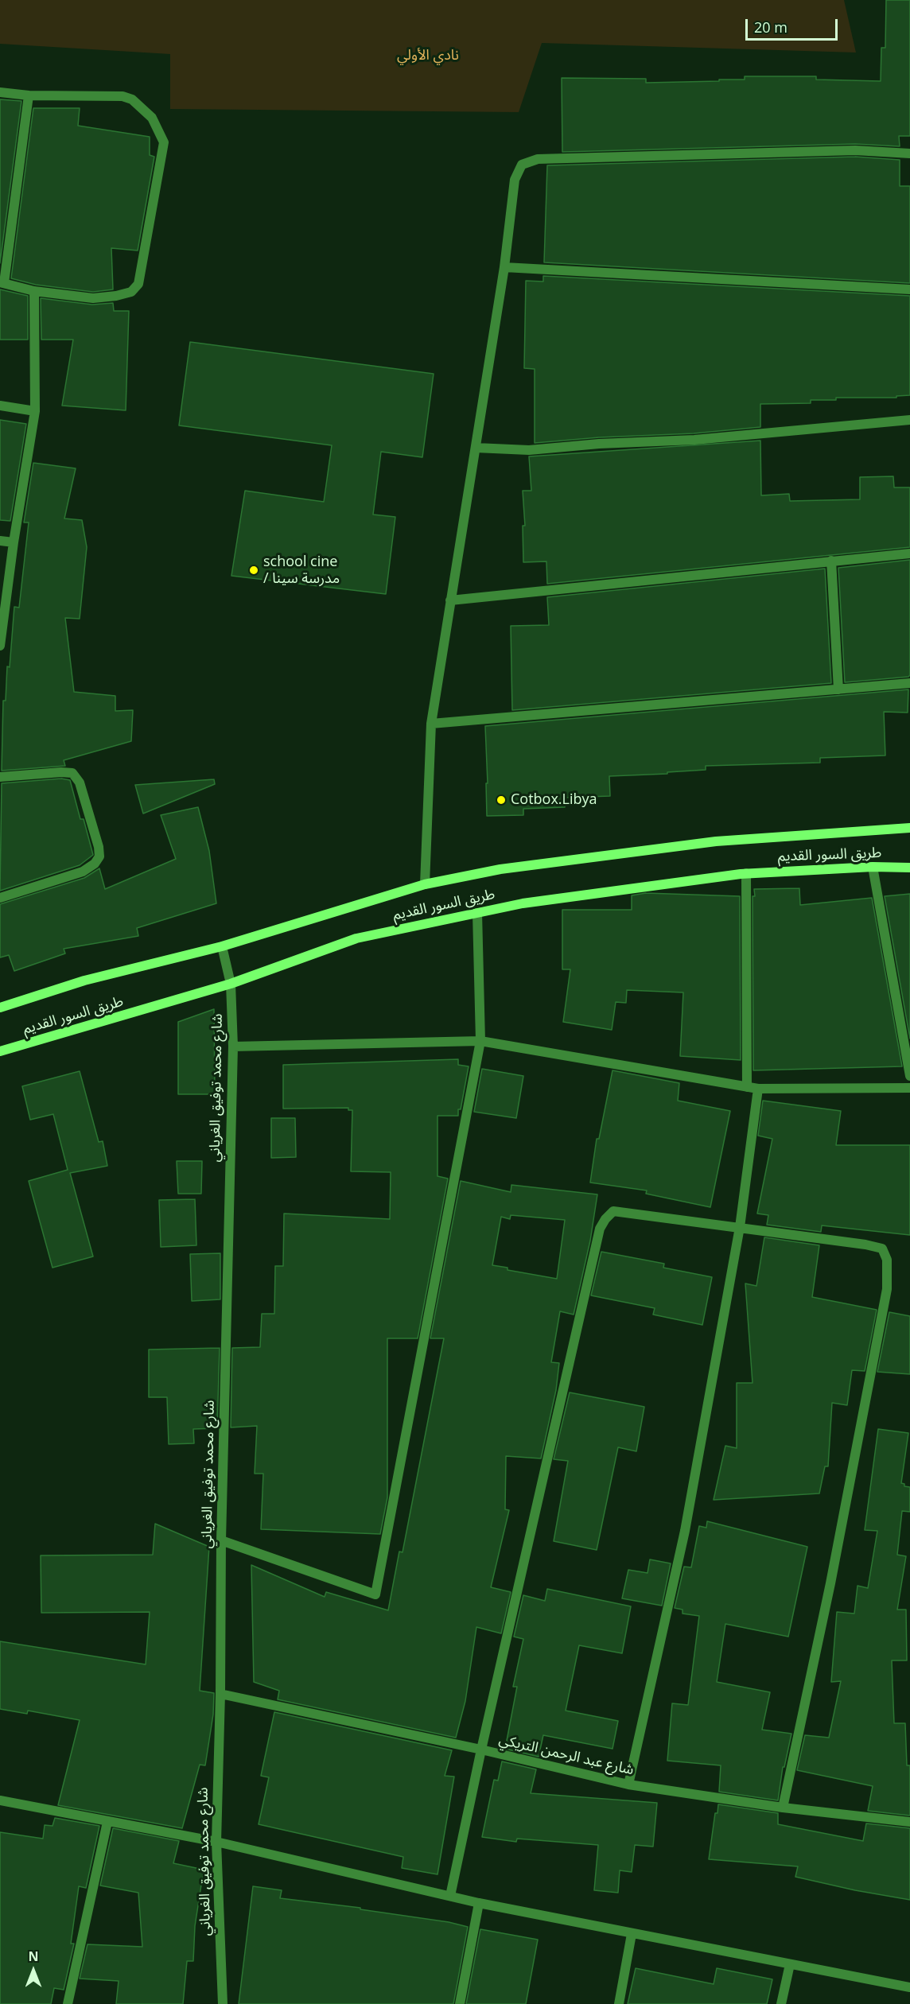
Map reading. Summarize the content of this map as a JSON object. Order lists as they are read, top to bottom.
{
  "streets": {
    "main road": ["طريق السور القديم"],
    "street": ["شارع محمد توفيق الغرياني", "شارع عبد الرحمن التريكي"]
  },
  "crossings": [
    ["طريق السور القديم", "شارع محمد توفيق الغرياني"],
    ["شارع محمد توفيق الغرياني", "شارع عبد الرحمن التريكي"]
  ],
  "parks": ["نادي الأولي"],
  "places": ["school cine / مدرسة سينا", "Cotbox.Libya"],
  "scale_bar": "20 m",
  "north": "top"
}
